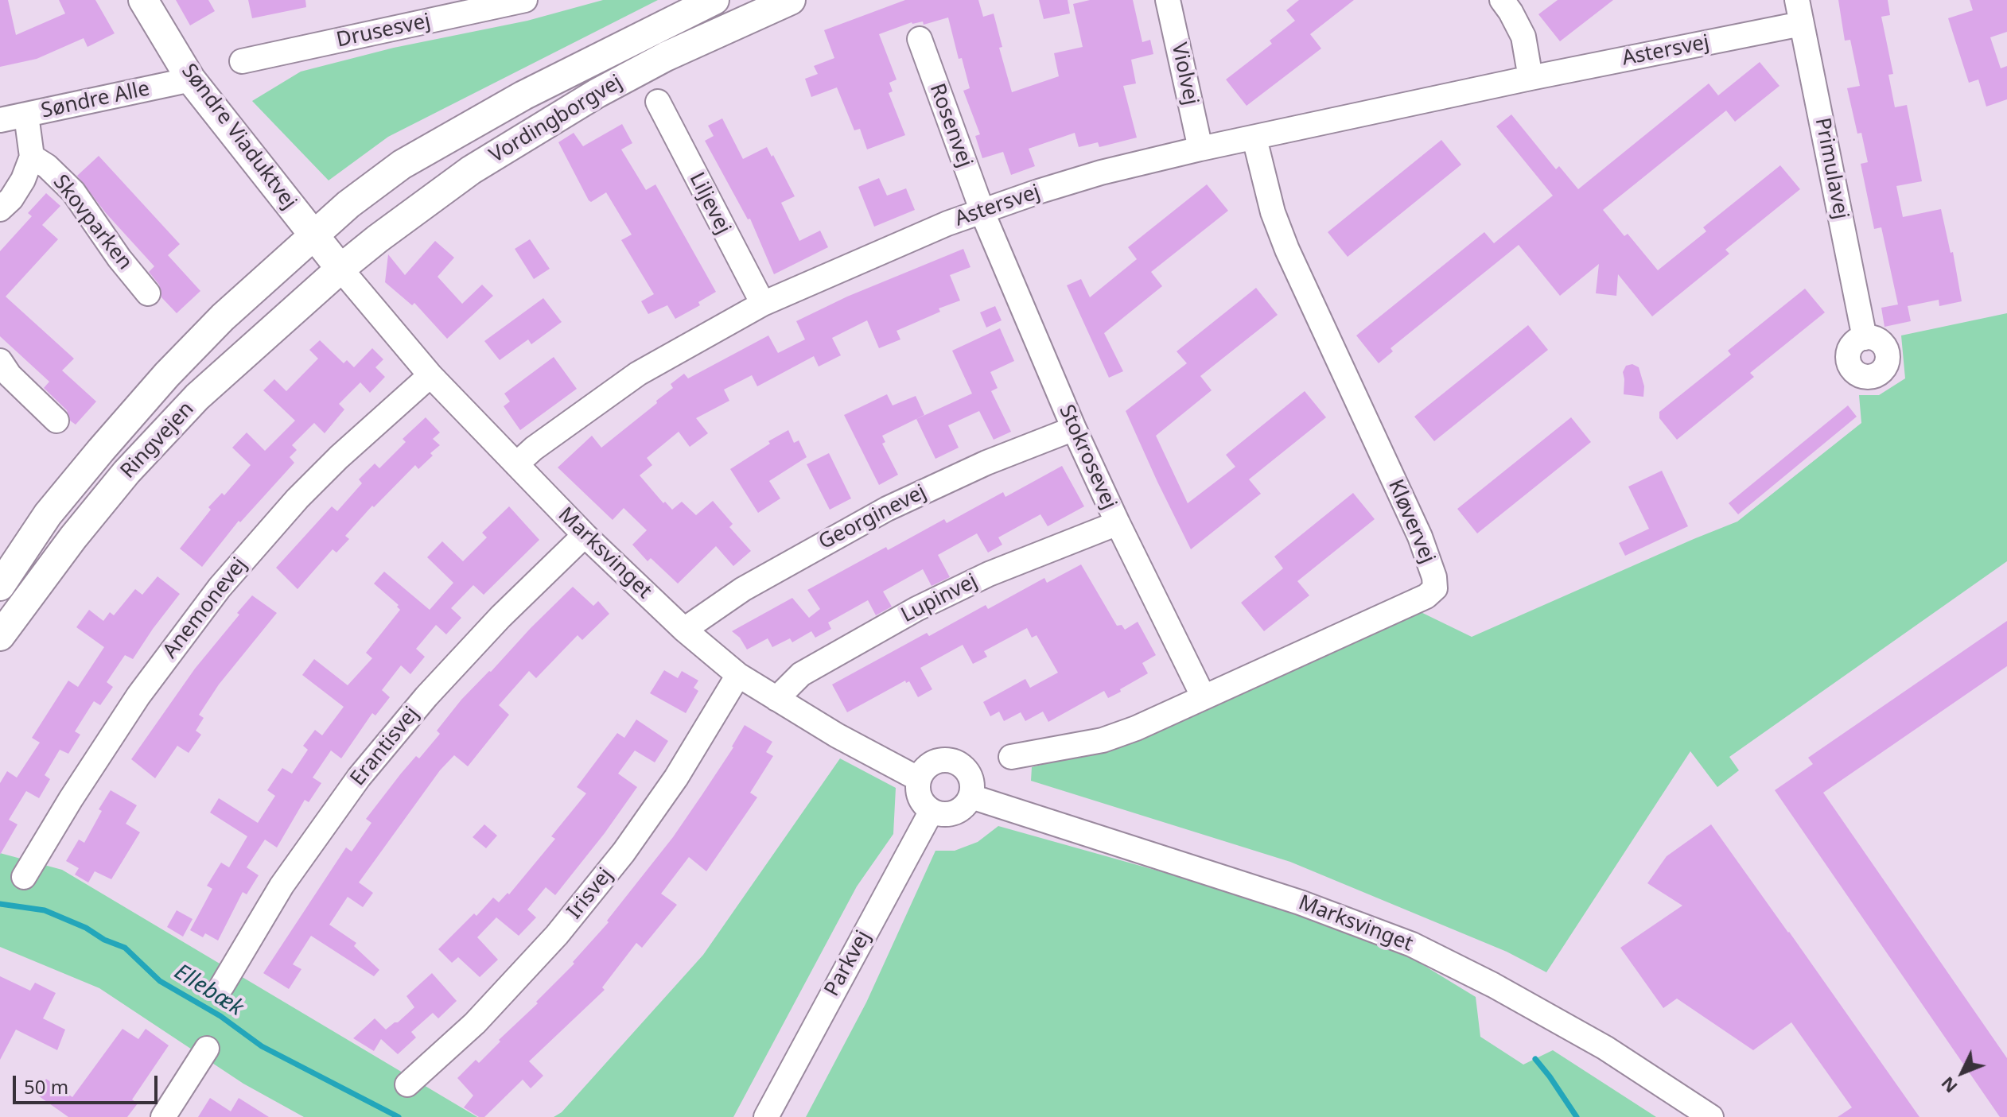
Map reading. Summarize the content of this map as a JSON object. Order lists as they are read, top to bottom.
{
  "streets": {
    "main road": ["Vordingborgvej", "Søndre Viaduktvej", "Ringvejen"],
    "street": [
      "Drusesvej",
      "Astersvej",
      "Violvej",
      "Søndre Alle",
      "Rosenvej",
      "Primulavej",
      "Liljevej",
      "Skovparken",
      "Stokrosevej",
      "Georginevej",
      "Kløvervej",
      "Marksvinget",
      "Lupinvej",
      "Anemonevej",
      "Erantisvej",
      "Irisvej",
      "Parkvej"
    ]
  },
  "crossings": [
    ["Astersvej", "Violvej"],
    ["Astersvej", "Rosenvej"],
    ["Astersvej", "Primulavej"],
    ["Astersvej", "Liljevej"],
    ["Astersvej", "Stokrosevej"],
    ["Astersvej", "Kløvervej"],
    ["Astersvej", "Marksvinget"],
    ["Søndre Alle", "Søndre Viaduktvej"],
    ["Vordingborgvej", "Søndre Viaduktvej"],
    ["Vordingborgvej", "Ringvejen"],
    ["Vordingborgvej", "Marksvinget"],
    ["Rosenvej", "Stokrosevej"],
    ["Søndre Viaduktvej", "Ringvejen"],
    ["Søndre Viaduktvej", "Marksvinget"],
    ["Ringvejen", "Marksvinget"],
    ["Stokrosevej", "Georginevej"],
    ["Stokrosevej", "Kløvervej"],
    ["Stokrosevej", "Lupinvej"],
    ["Georginevej", "Marksvinget"],
    ["Marksvinget", "Lupinvej"],
    ["Marksvinget", "Anemonevej"],
    ["Marksvinget", "Erantisvej"],
    ["Marksvinget", "Irisvej"],
    ["Marksvinget", "Parkvej"]
  ],
  "water": ["Ellebæk"],
  "scale_bar": "50 m",
  "north": "bottom left"
}
